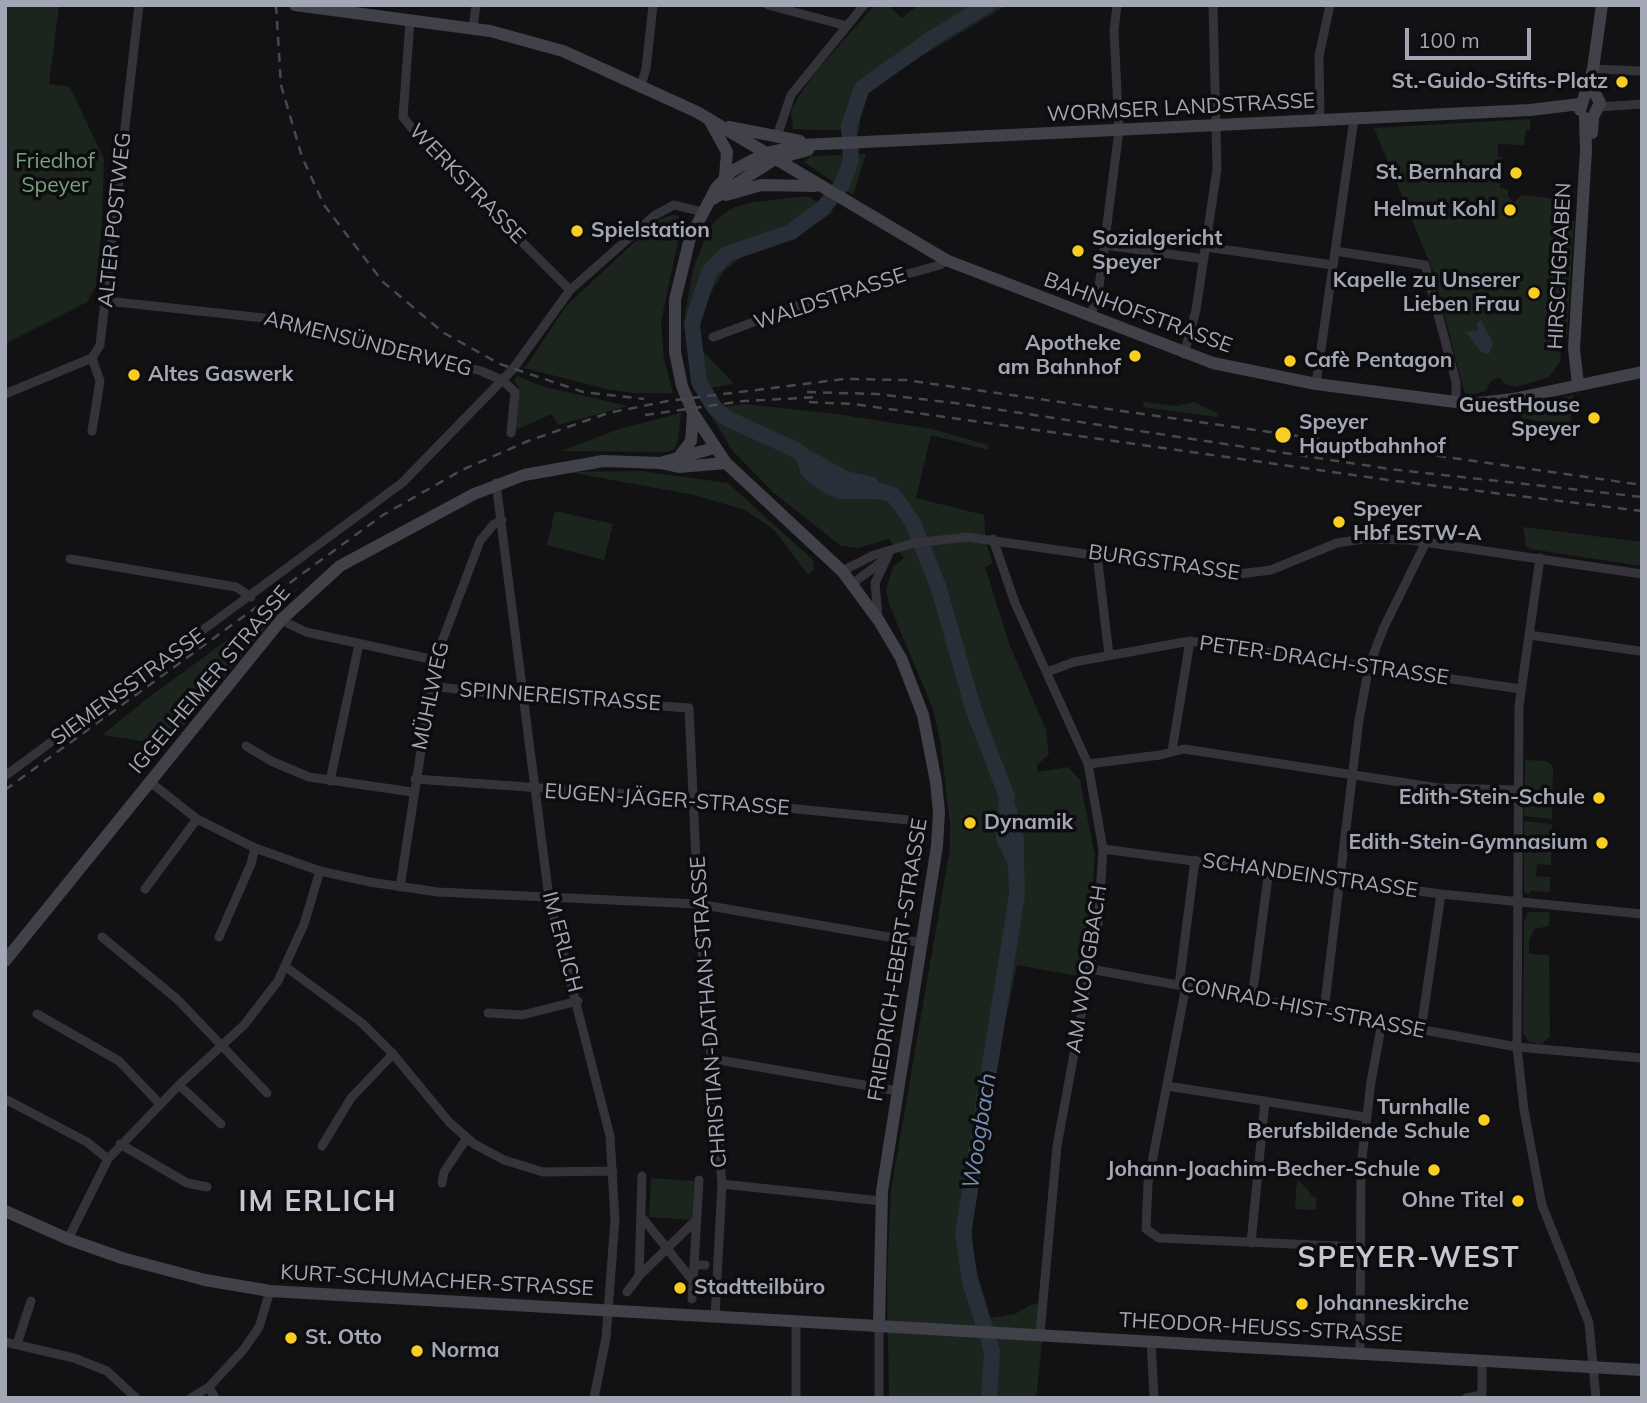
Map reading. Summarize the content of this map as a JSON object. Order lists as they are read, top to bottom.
{
  "streets": {
    "main road": [
      "WORMSER LANDSTRASSE",
      "HIRSCHGRABEN",
      "BAHNHOFSTRASSE",
      "IGGELHEIMER STRASSE",
      "FRIEDRICH-EBERT-STRASSE",
      "KURT-SCHUMACHER-STRASSE",
      "THEODOR-HEUSS-STRASSE"
    ],
    "street": [
      "WERKSTRASSE",
      "ALTER POSTWEG",
      "WALDSTRASSE",
      "ARMENSÜNDERWEG",
      "BURGSTRASSE",
      "PETER-DRACH-STRASSE",
      "SIEMENSSTRASSE",
      "MÜHLWEG",
      "SPINNEREISTRASSE",
      "EUGEN-JÄGER-STRASSE",
      "SCHANDEINSTRASSE",
      "IM ERLICH",
      "AM WOOGBACH",
      "CONRAD-HIST-STRASSE",
      "CHRISTIAN-DATHAN-STRASSE"
    ]
  },
  "crossings": [
    ["WORMSER LANDSTRASSE", "HIRSCHGRABEN"],
    ["WORMSER LANDSTRASSE", "BAHNHOFSTRASSE"],
    ["WORMSER LANDSTRASSE", "FRIEDRICH-EBERT-STRASSE"],
    ["WERKSTRASSE", "SIEMENSSTRASSE"],
    ["ALTER POSTWEG", "ARMENSÜNDERWEG"],
    ["HIRSCHGRABEN", "BAHNHOFSTRASSE"],
    ["WALDSTRASSE", "BAHNHOFSTRASSE"],
    ["BAHNHOFSTRASSE", "FRIEDRICH-EBERT-STRASSE"],
    ["ARMENSÜNDERWEG", "SIEMENSSTRASSE"],
    ["BURGSTRASSE", "FRIEDRICH-EBERT-STRASSE"],
    ["BURGSTRASSE", "AM WOOGBACH"],
    ["PETER-DRACH-STRASSE", "AM WOOGBACH"],
    ["IGGELHEIMER STRASSE", "IM ERLICH"],
    ["IGGELHEIMER STRASSE", "FRIEDRICH-EBERT-STRASSE"],
    ["SIEMENSSTRASSE", "FRIEDRICH-EBERT-STRASSE"],
    ["MÜHLWEG", "SPINNEREISTRASSE"],
    ["MÜHLWEG", "EUGEN-JÄGER-STRASSE"],
    ["MÜHLWEG", "IM ERLICH"],
    ["SPINNEREISTRASSE", "IM ERLICH"],
    ["SPINNEREISTRASSE", "CHRISTIAN-DATHAN-STRASSE"],
    ["EUGEN-JÄGER-STRASSE", "IM ERLICH"],
    ["EUGEN-JÄGER-STRASSE", "CHRISTIAN-DATHAN-STRASSE"],
    ["SCHANDEINSTRASSE", "AM WOOGBACH"],
    ["IM ERLICH", "KURT-SCHUMACHER-STRASSE"],
    ["FRIEDRICH-EBERT-STRASSE", "KURT-SCHUMACHER-STRASSE"],
    ["FRIEDRICH-EBERT-STRASSE", "THEODOR-HEUSS-STRASSE"],
    ["AM WOOGBACH", "CONRAD-HIST-STRASSE"],
    ["AM WOOGBACH", "THEODOR-HEUSS-STRASSE"],
    ["CHRISTIAN-DATHAN-STRASSE", "KURT-SCHUMACHER-STRASSE"],
    ["KURT-SCHUMACHER-STRASSE", "THEODOR-HEUSS-STRASSE"]
  ],
  "districts": ["IM ERLICH", "SPEYER-WEST"],
  "water": ["Woogbach"],
  "parks": ["Friedhof Speyer"],
  "places": [
    "St.-Guido-Stifts-Platz",
    "St. Bernhard",
    "Helmut Kohl",
    "Spielstation",
    "Sozialgericht Speyer",
    "Kapelle zu Unserer Lieben Frau",
    "Apotheke am Bahnhof",
    "Cafè Pentagon",
    "Altes Gaswerk",
    "GuestHouse Speyer",
    "Speyer Hauptbahnhof",
    "Speyer Hbf ESTW-A",
    "Edith-Stein-Schule",
    "Dynamik",
    "Edith-Stein-Gymnasium",
    "Turnhalle Berufsbildende Schule",
    "Johann-Joachim-Becher-Schule",
    "Ohne Titel",
    "Stadtteilbüro",
    "Johanneskirche",
    "St. Otto",
    "Norma"
  ],
  "scale_bar": "100 m"
}
